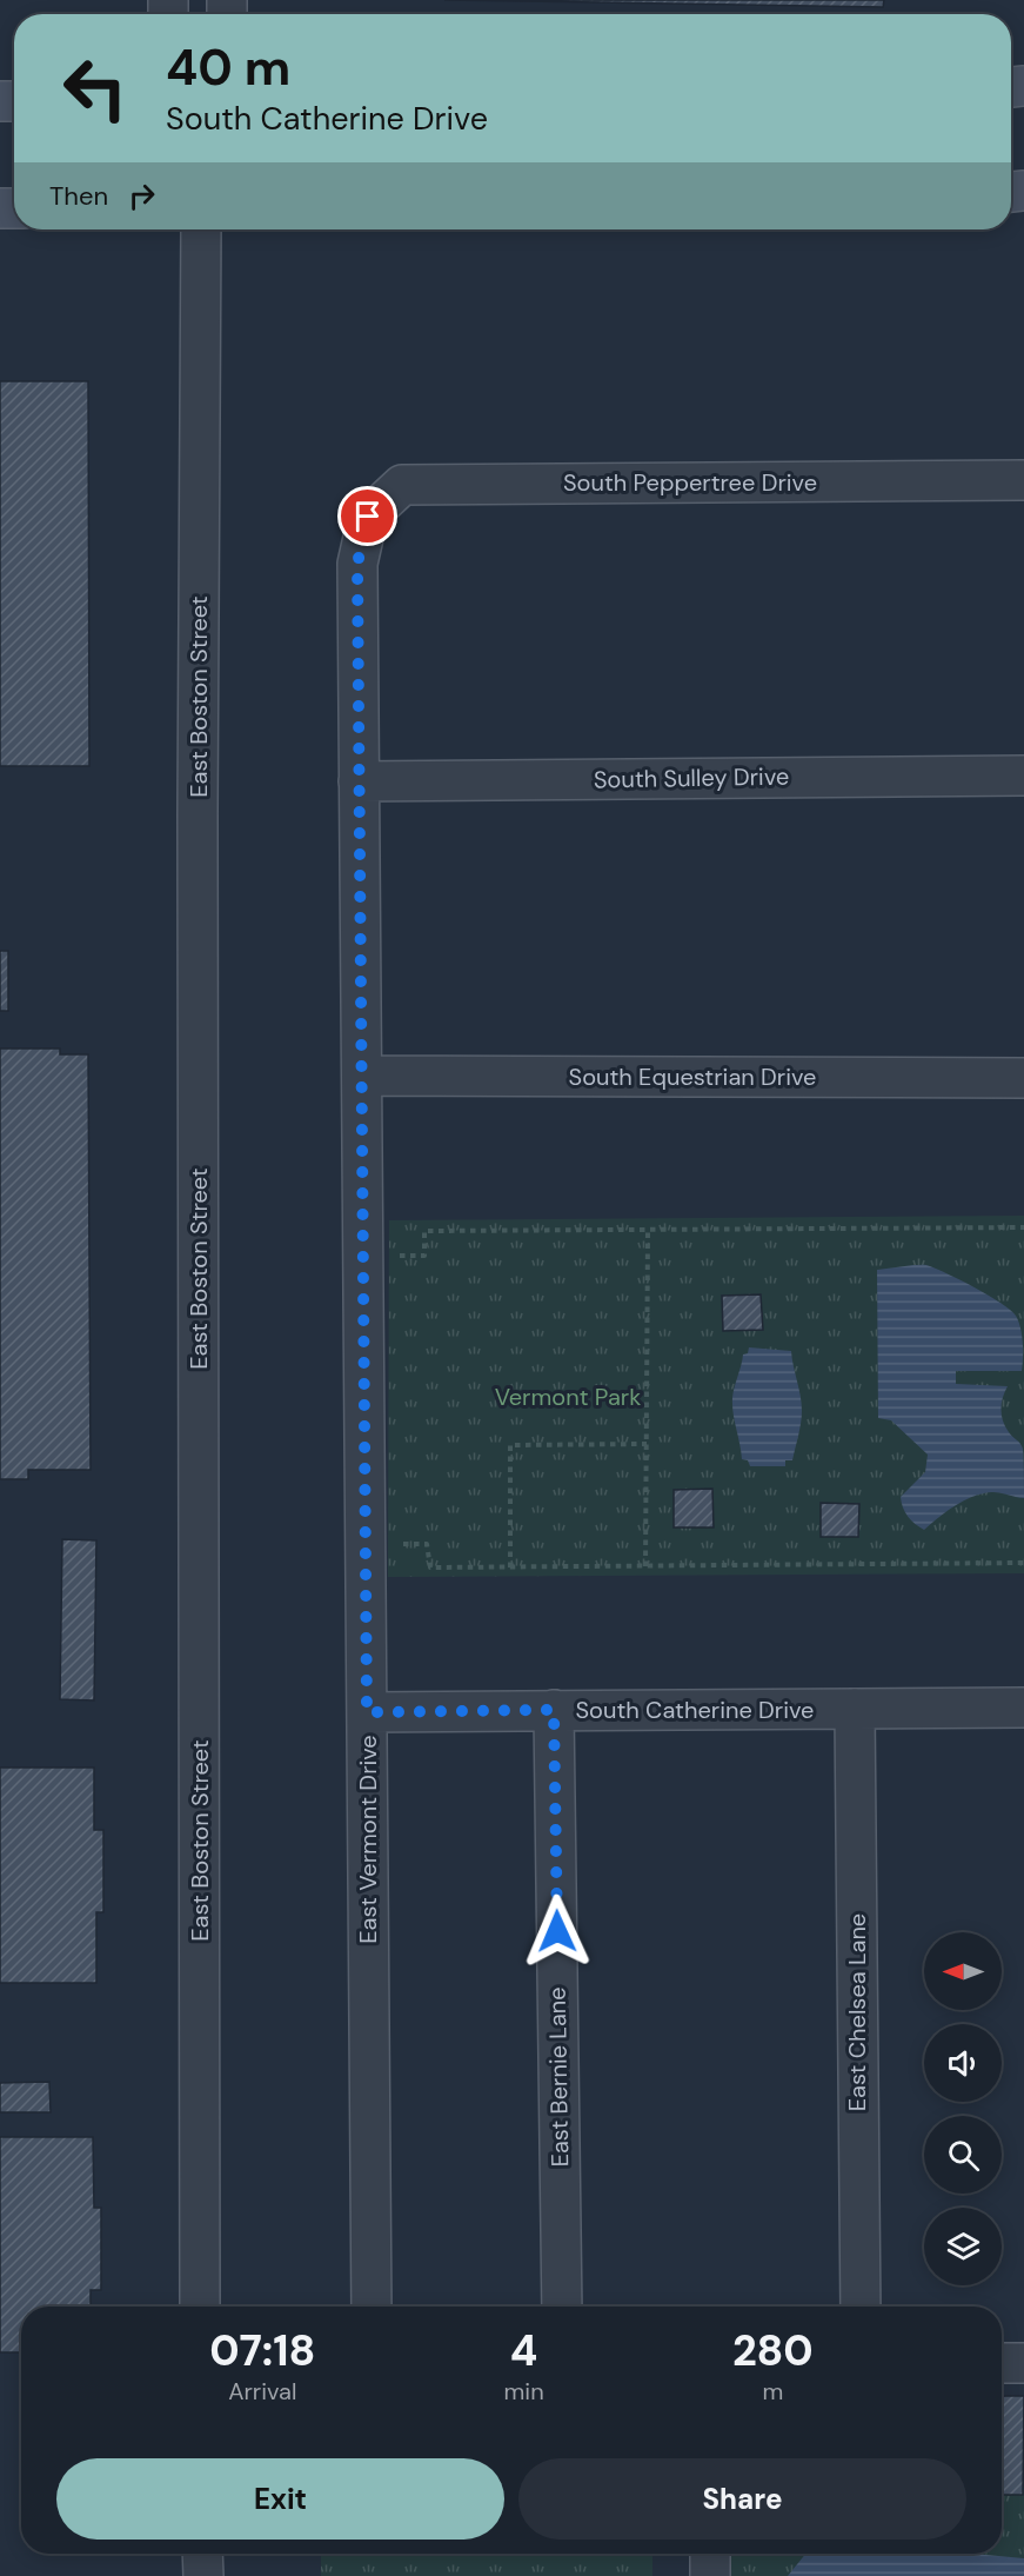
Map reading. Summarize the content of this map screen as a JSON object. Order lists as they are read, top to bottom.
{
  "streets": {
    "street": [
      "South Peppertree Drive",
      "East Boston Street",
      "South Sulley Drive",
      "South Equestrian Drive",
      "South Catherine Drive",
      "East Vermont Drive",
      "East Chelsea Lane",
      "East Bernie Lane"
    ]
  },
  "crossings": [
    ["South Peppertree Drive", "East Vermont Drive"],
    ["South Sulley Drive", "East Vermont Drive"],
    ["South Equestrian Drive", "East Vermont Drive"],
    ["South Catherine Drive", "East Vermont Drive"],
    ["South Catherine Drive", "East Chelsea Lane"],
    ["South Catherine Drive", "East Bernie Lane"]
  ],
  "parks": ["Vermont Park"],
  "north": "left",
  "page": {
    "turn": ["40 m", "South Catherine Drive"],
    "then": "Then",
    "eta": [
      "07:18",
      "Arrival",
      "4",
      "min",
      "280",
      "m"
    ],
    "buttons": ["Exit", "Share"]
  }
}
